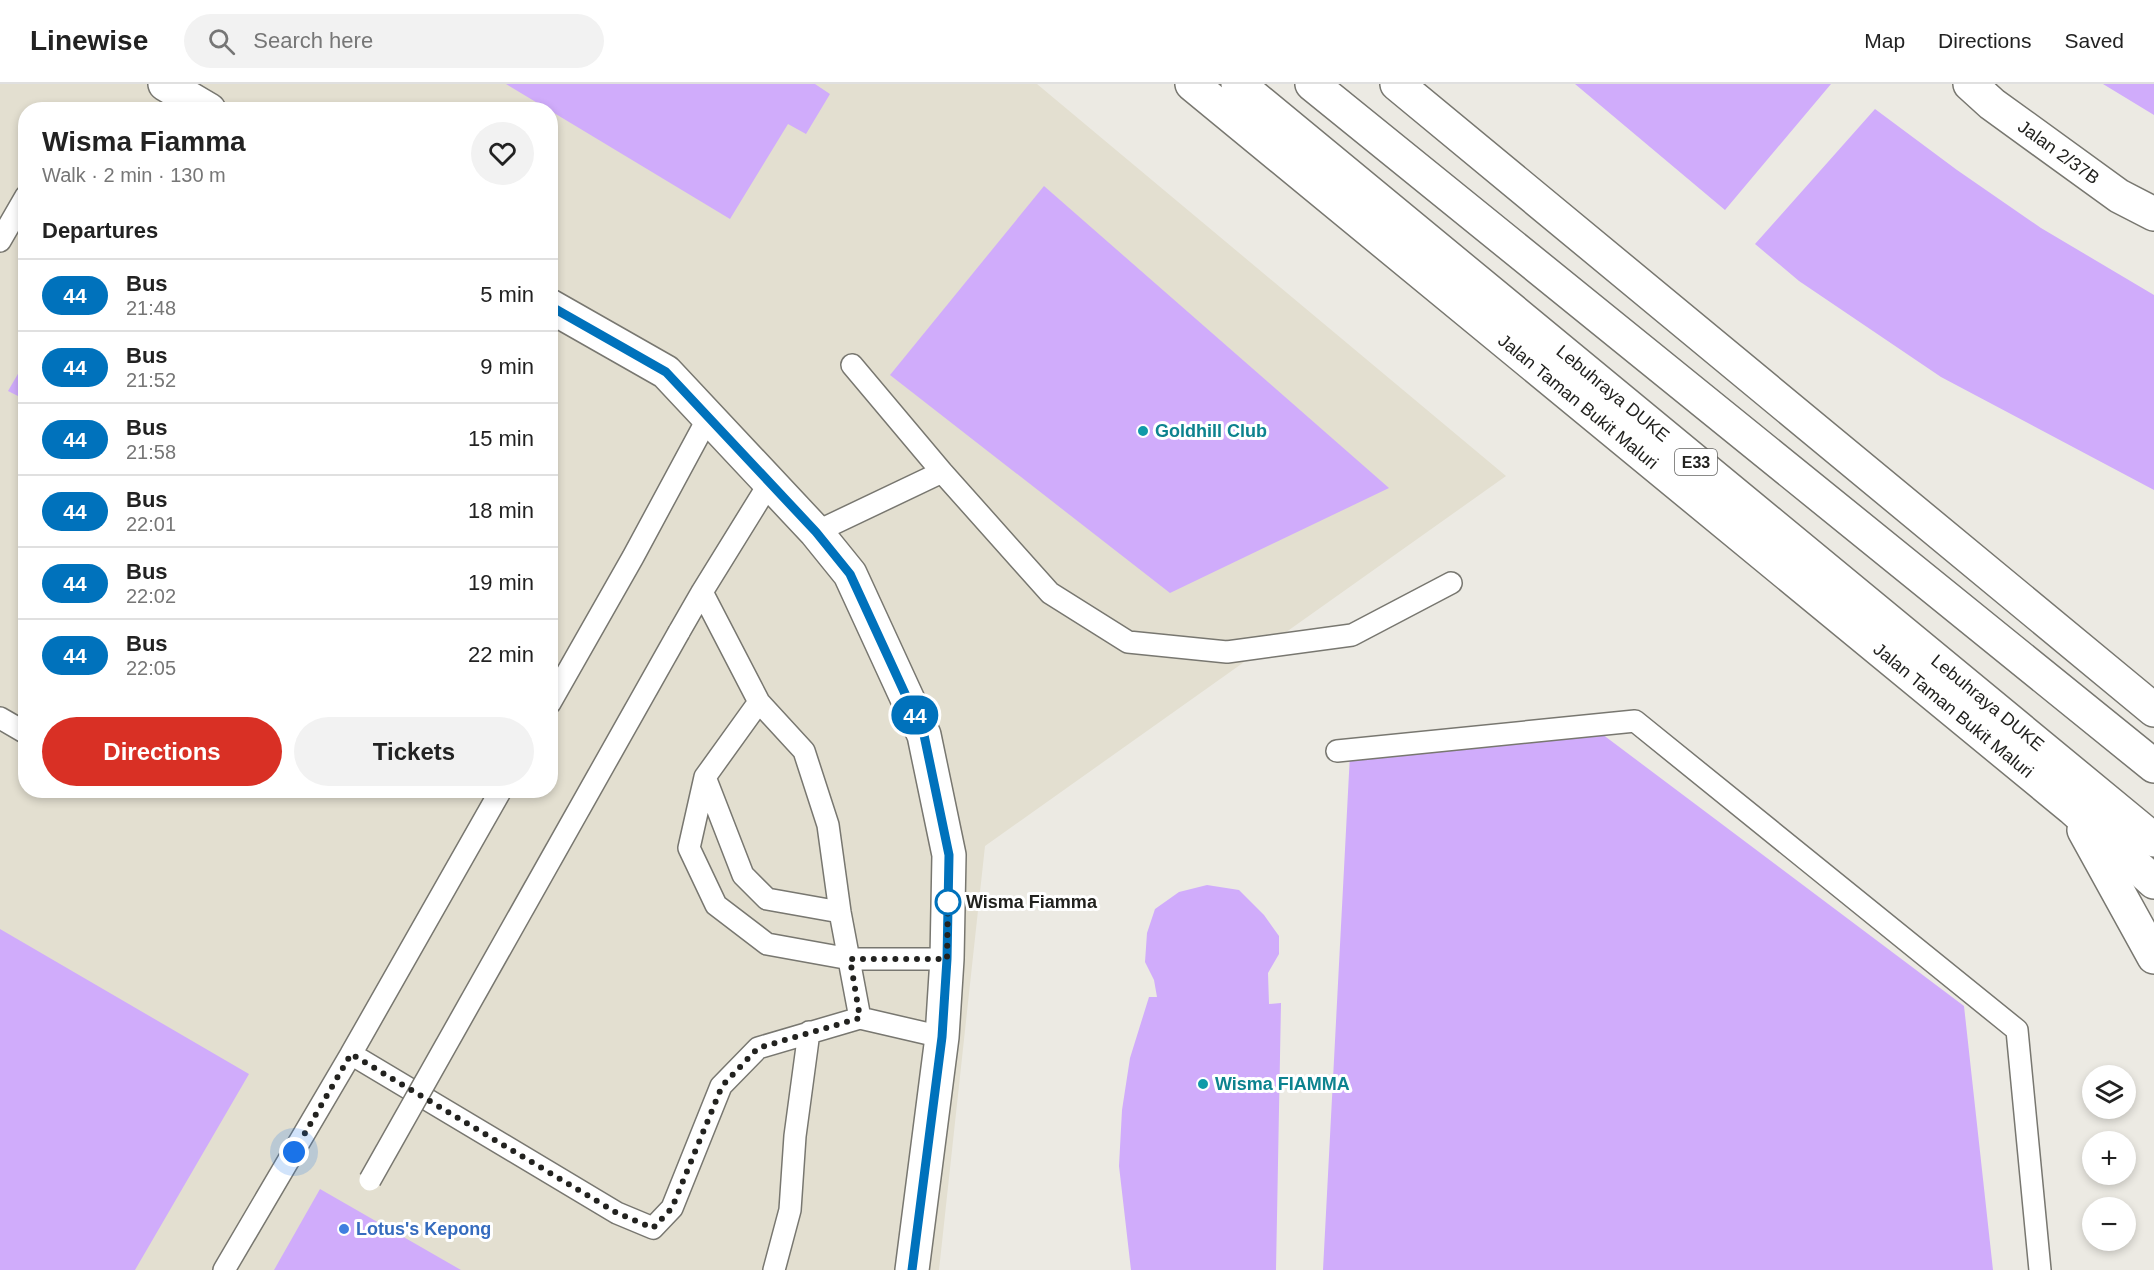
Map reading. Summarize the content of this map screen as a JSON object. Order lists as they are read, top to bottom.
{
  "streets": {
    "main road": [
      "Jalan 2/37B",
      "Lebuhraya DUKE",
      "Jalan Taman Bukit Maluri",
      "E33"
    ]
  },
  "places": [
    "Goldhill Club",
    "Wisma Fiamma",
    "Wisma FIAMMA",
    "Lotus's Kepong"
  ],
  "lines": ["bus line 44"],
  "page": {
    "header": "Linewise",
    "search": "Search here",
    "nav": ["Map", "Directions", "Saved"],
    "on_map": "44",
    "heading": [
      ["Wisma Fiamma", "Walk · 2 min · 130 m"],
      "Departures"
    ],
    "list": [
      {
        "mark": "44",
        "name": "Bus",
        "note": "21:48",
        "value": "5 min"
      },
      {
        "mark": "44",
        "name": "Bus",
        "note": "21:52",
        "value": "9 min"
      },
      {
        "mark": "44",
        "name": "Bus",
        "note": "21:58",
        "value": "15 min"
      },
      {
        "mark": "44",
        "name": "Bus",
        "note": "22:01",
        "value": "18 min"
      },
      {
        "mark": "44",
        "name": "Bus",
        "note": "22:02",
        "value": "19 min"
      },
      {
        "mark": "44",
        "name": "Bus",
        "note": "22:05",
        "value": "22 min"
      }
    ],
    "buttons": ["Directions", "Tickets"],
    "map_buttons": ["+", "−"]
  }
}
